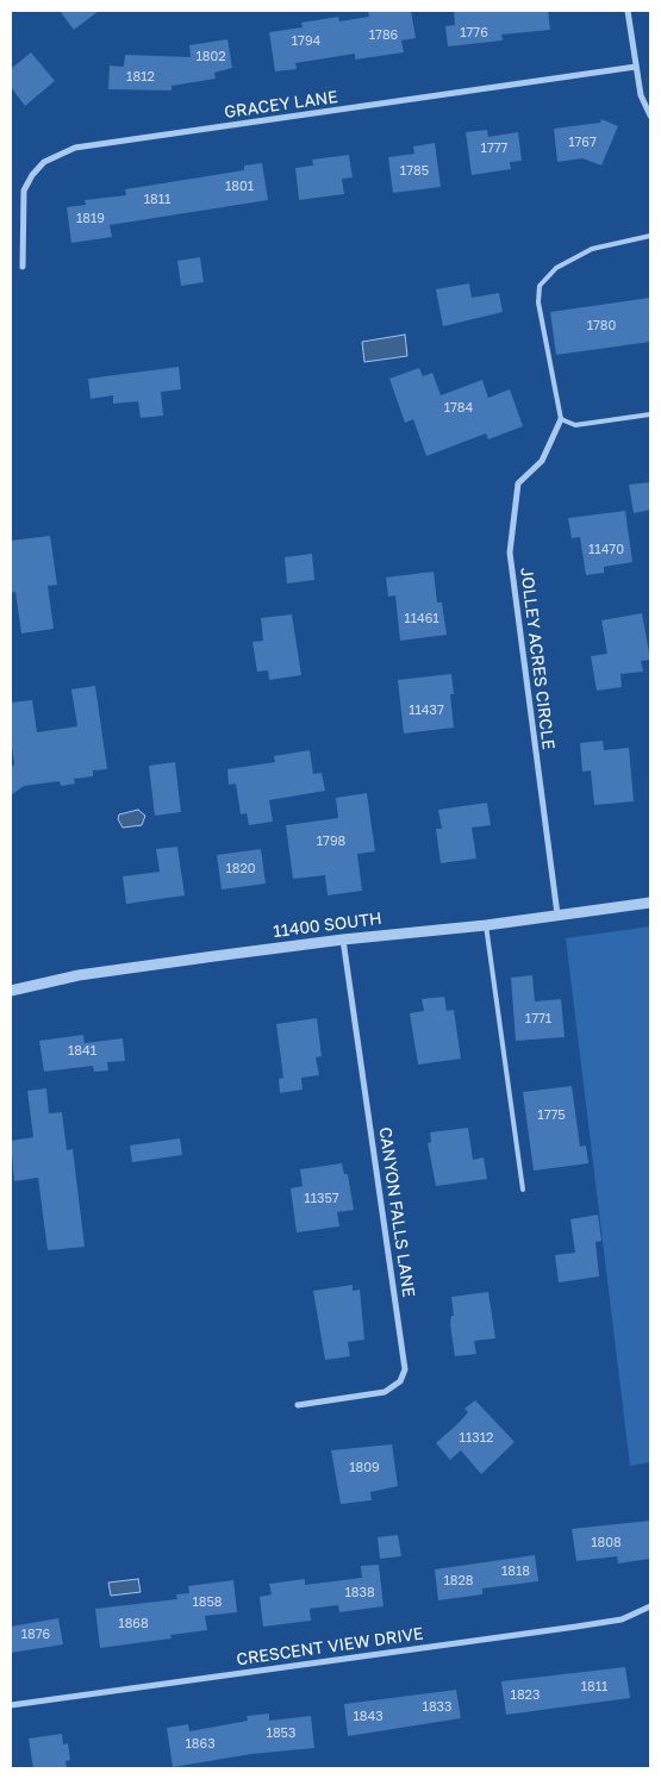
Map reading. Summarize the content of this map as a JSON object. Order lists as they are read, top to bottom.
{
  "streets": {
    "street": [
      "GRACEY LANE",
      "JOLLEY ACRES CIRCLE",
      "11400 SOUTH",
      "CANYON FALLS LANE",
      "CRESCENT VIEW DRIVE"
    ]
  },
  "crossings": [
    ["JOLLEY ACRES CIRCLE", "11400 SOUTH"],
    ["11400 SOUTH", "CANYON FALLS LANE"]
  ],
  "house_numbers": [
    "1776",
    "1786",
    "1794",
    "1802",
    "1812",
    "1767",
    "1777",
    "1785",
    "1801",
    "1811",
    "1819",
    "1780",
    "1784",
    "11470",
    "11461",
    "11437",
    "1798",
    "1820",
    "1771",
    "1841",
    "1775",
    "11357",
    "11312",
    "1809",
    "1808",
    "1818",
    "1828",
    "1838",
    "1858",
    "1868",
    "1876",
    "1811",
    "1823",
    "1833",
    "1843",
    "1853",
    "1863"
  ]
}
